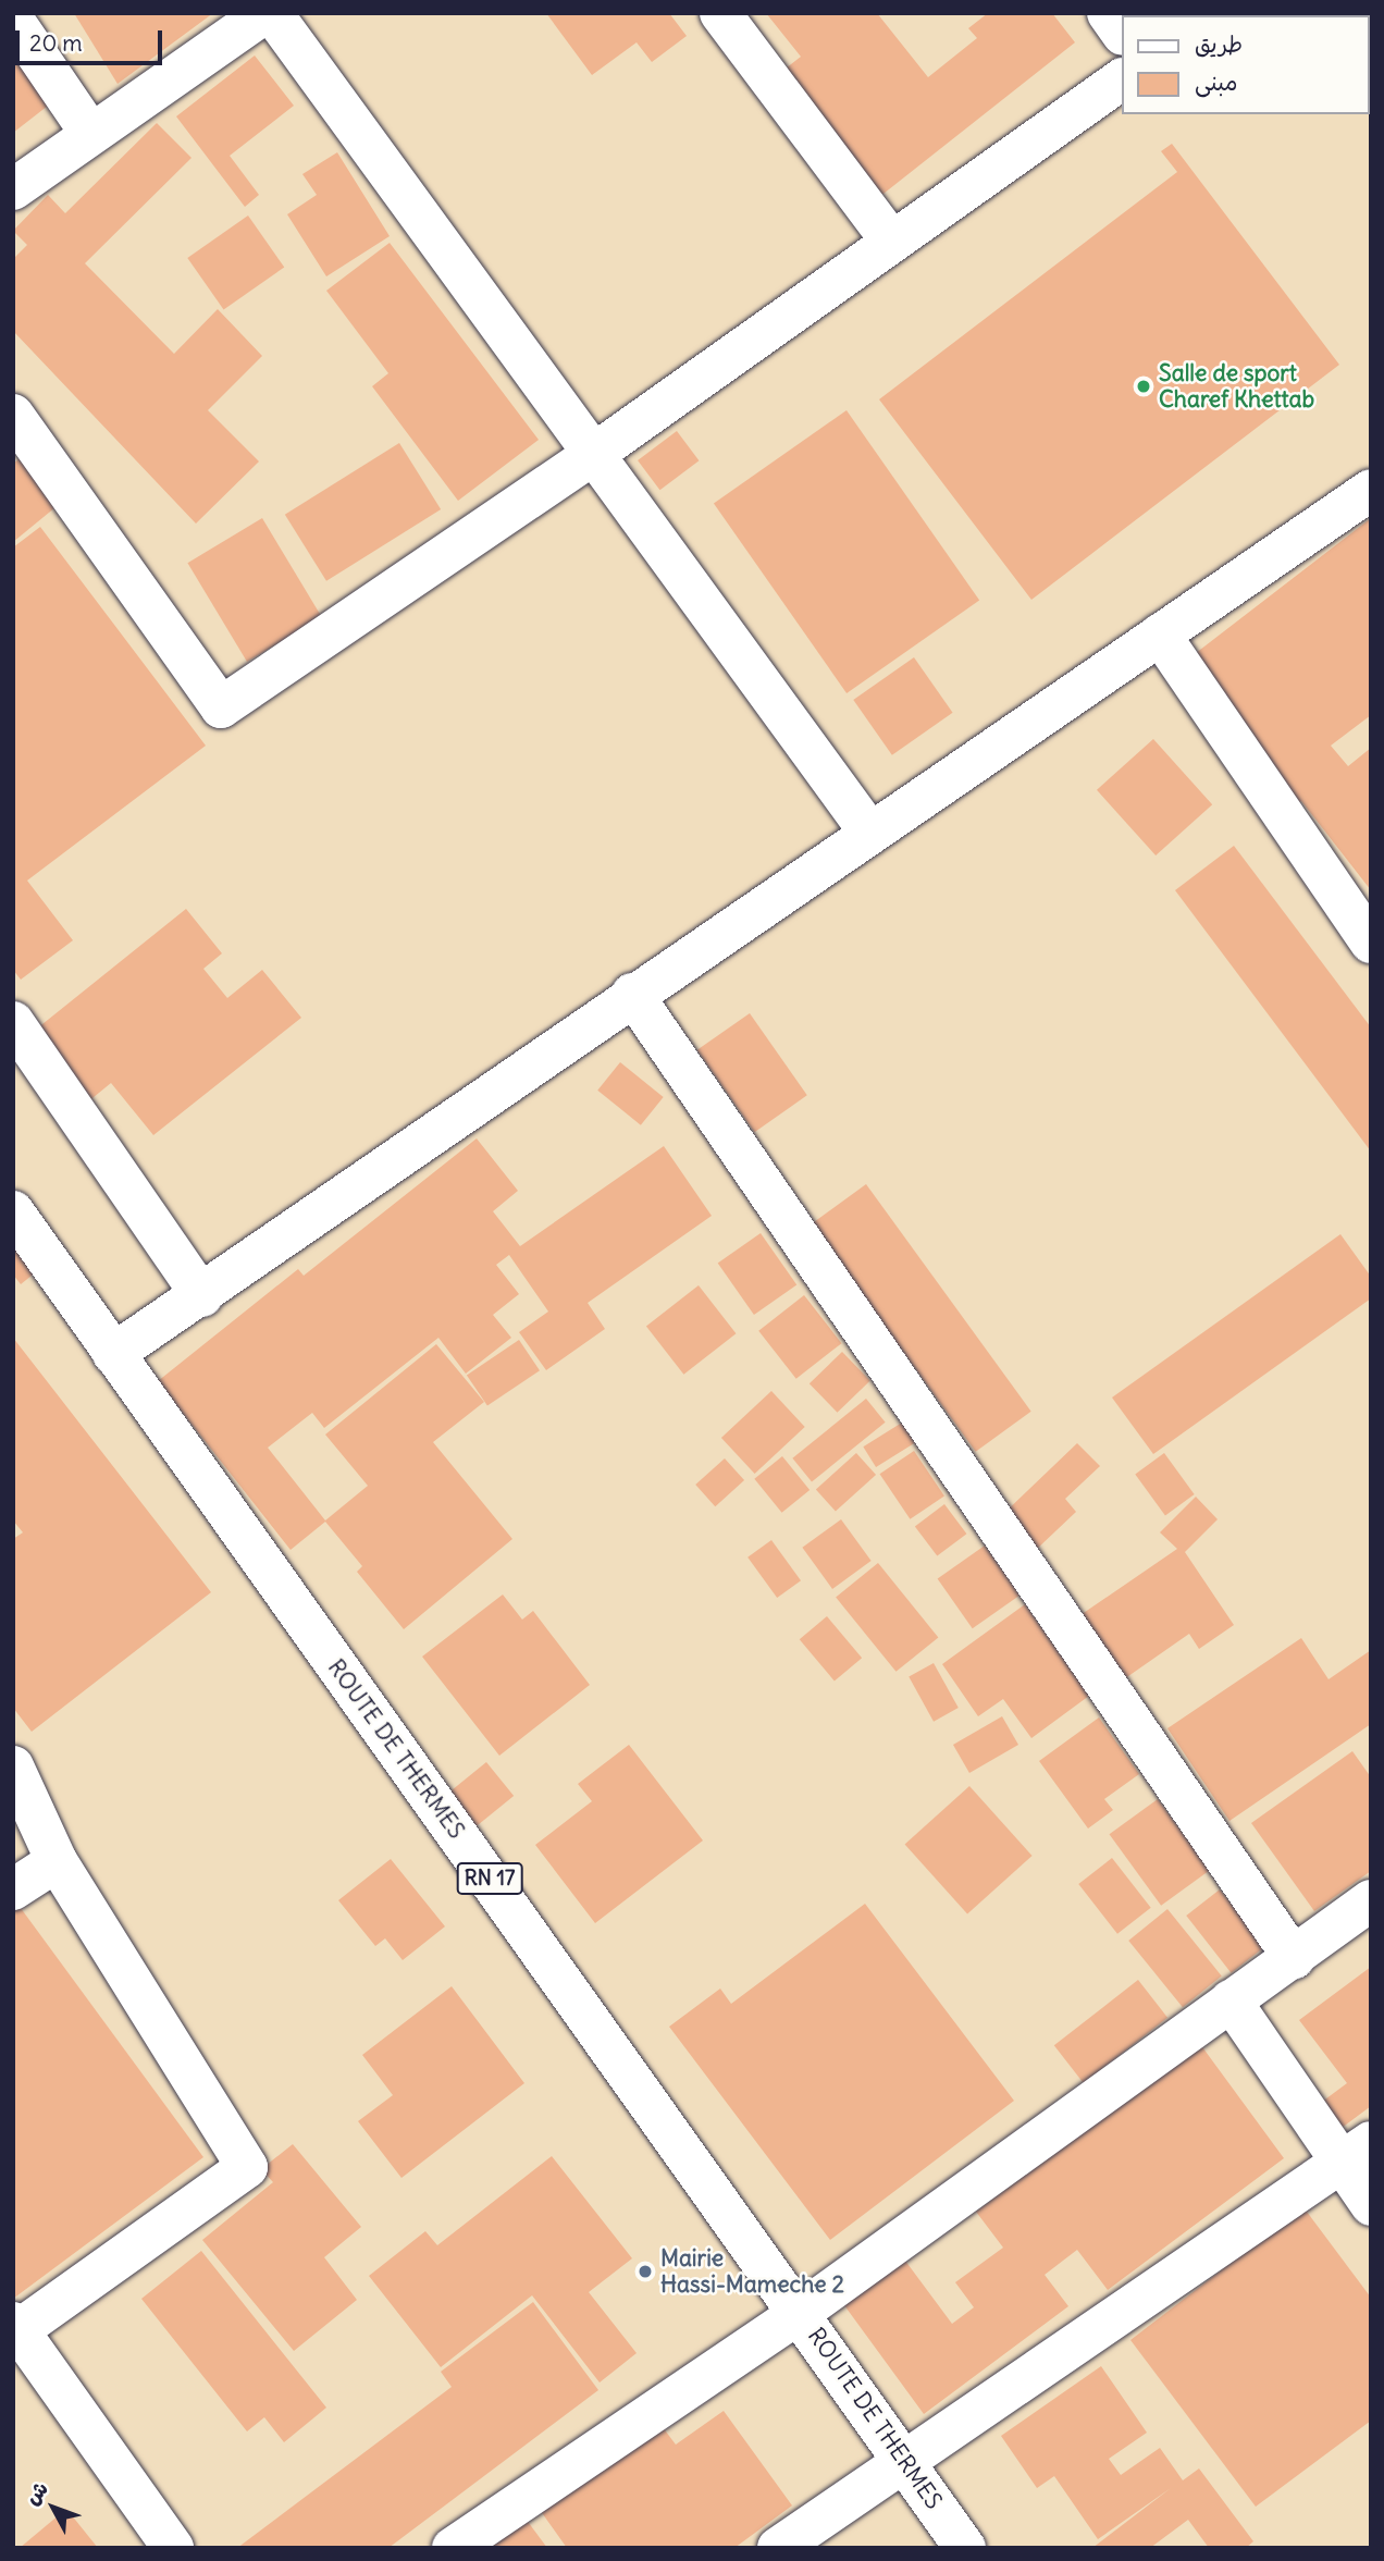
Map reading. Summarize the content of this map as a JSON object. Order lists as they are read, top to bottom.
{
  "streets": {
    "street": ["ROUTE DE THERMES", "RN 17"]
  },
  "places": ["Salle de sport Charef Khettab", "Mairie Hassi-Mameche 2"],
  "legend": ["طريق", "مبنى"],
  "scale_bar": "20 m",
  "north": "top left"
}
